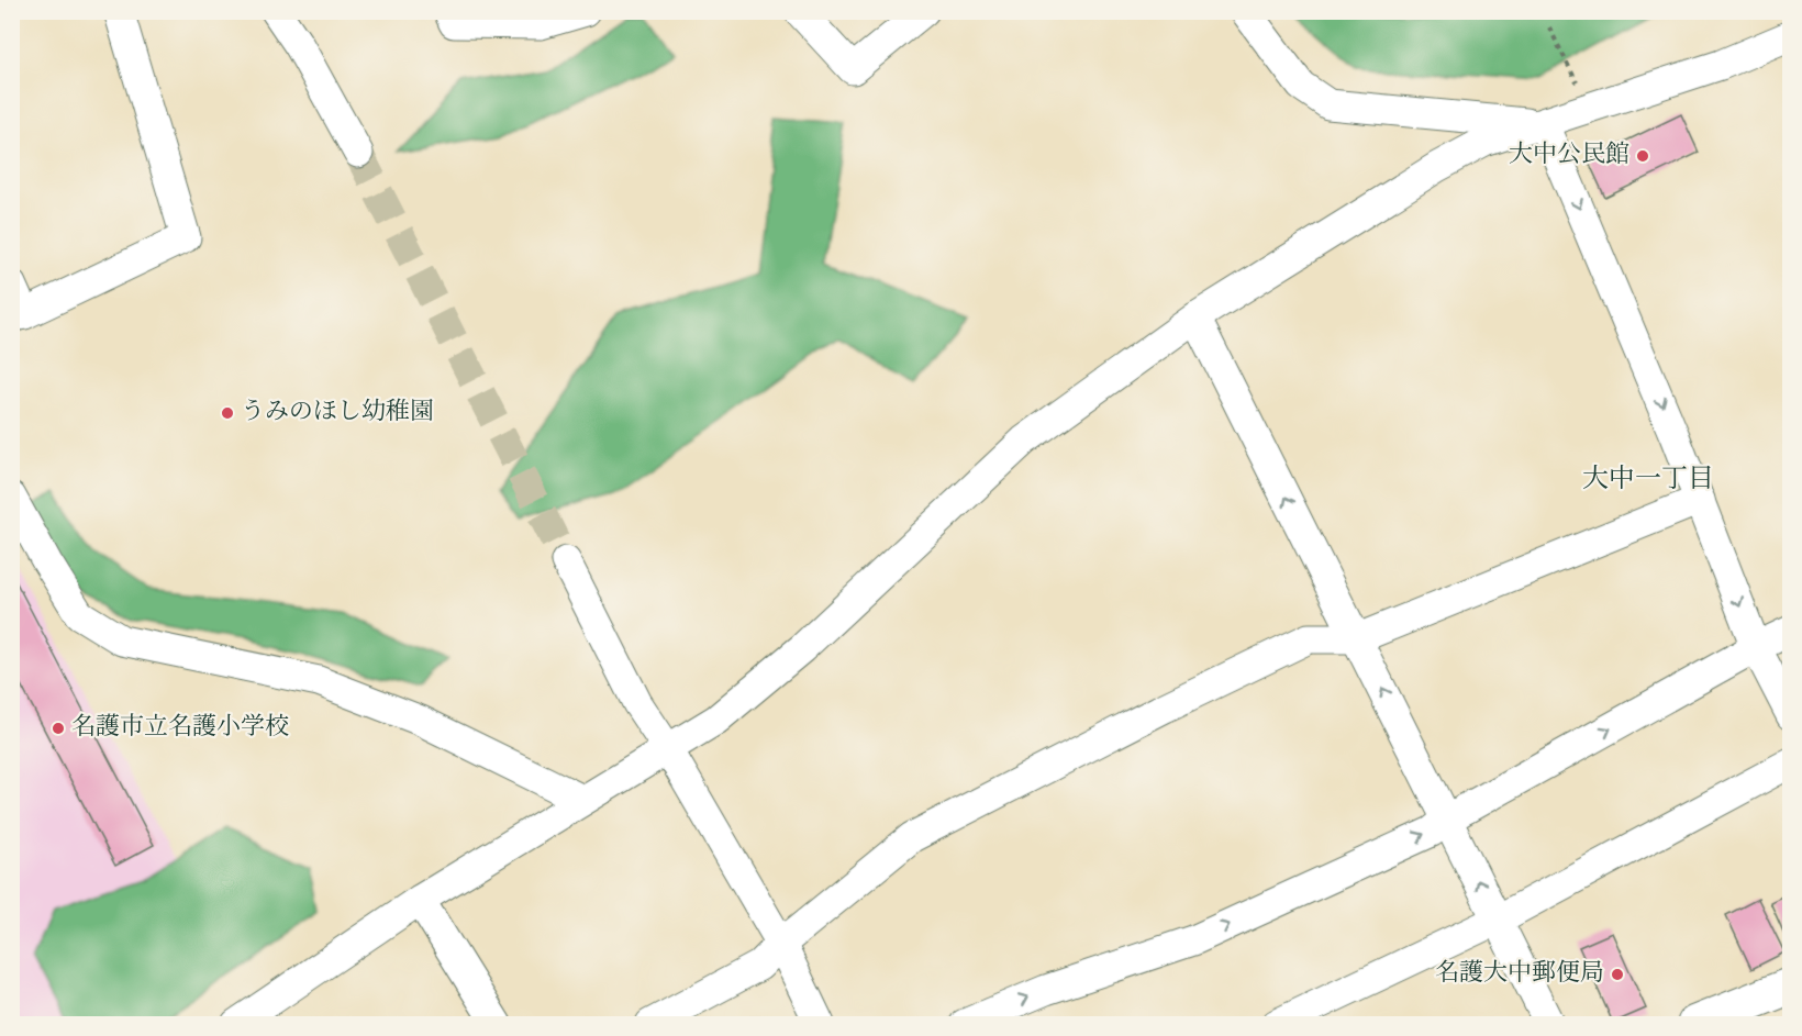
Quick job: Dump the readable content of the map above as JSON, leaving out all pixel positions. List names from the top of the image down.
{
  "districts": ["大中一丁目"],
  "places": [
    "大中公民館",
    "うみのほし幼稚園",
    "名護市立名護小学校",
    "名護大中郵便局"
  ]
}
